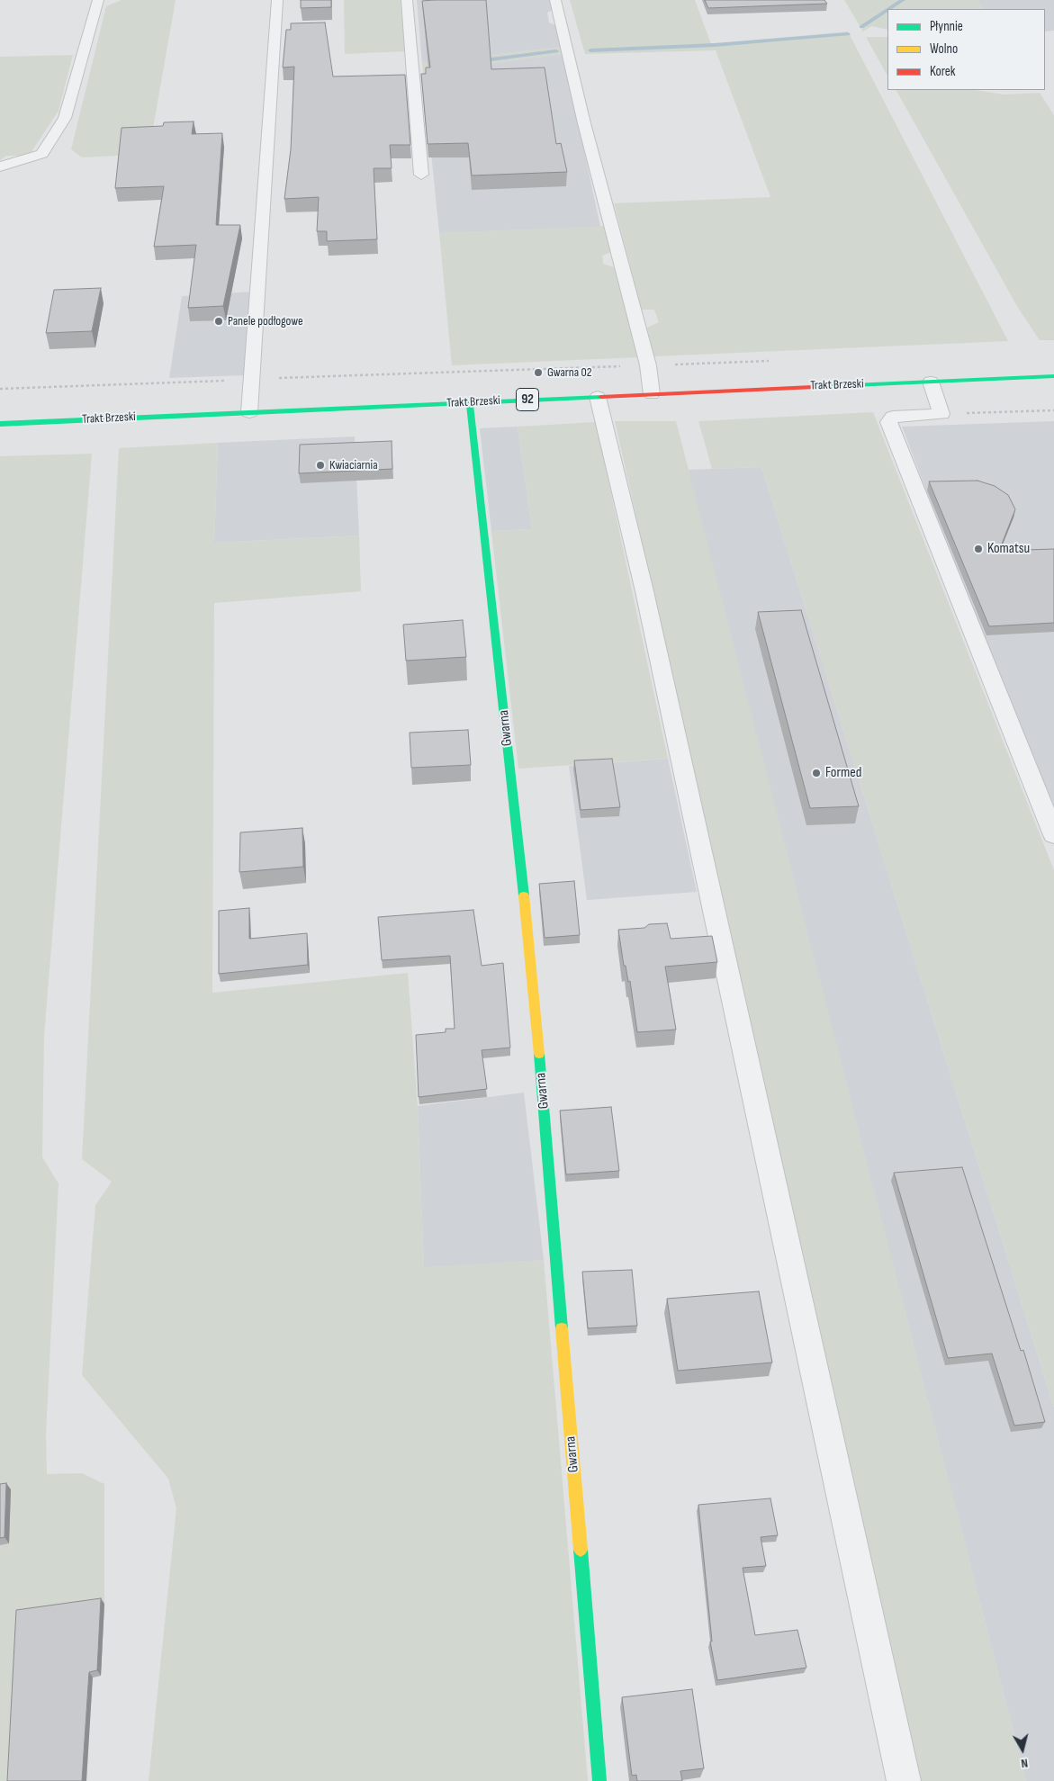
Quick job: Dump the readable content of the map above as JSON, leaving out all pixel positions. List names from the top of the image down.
{
  "streets": {
    "street": ["Trakt Brzeski", "92", "Gwarna"]
  },
  "crossings": [
    ["Trakt Brzeski", "Gwarna"]
  ],
  "places": [
    "Panele podłogowe",
    "Gwarna 02",
    "Kwiaciarnia",
    "Komatsu",
    "Formed"
  ],
  "legend": ["Płynnie", "Wolno", "Korek"],
  "north": "bottom"
}
